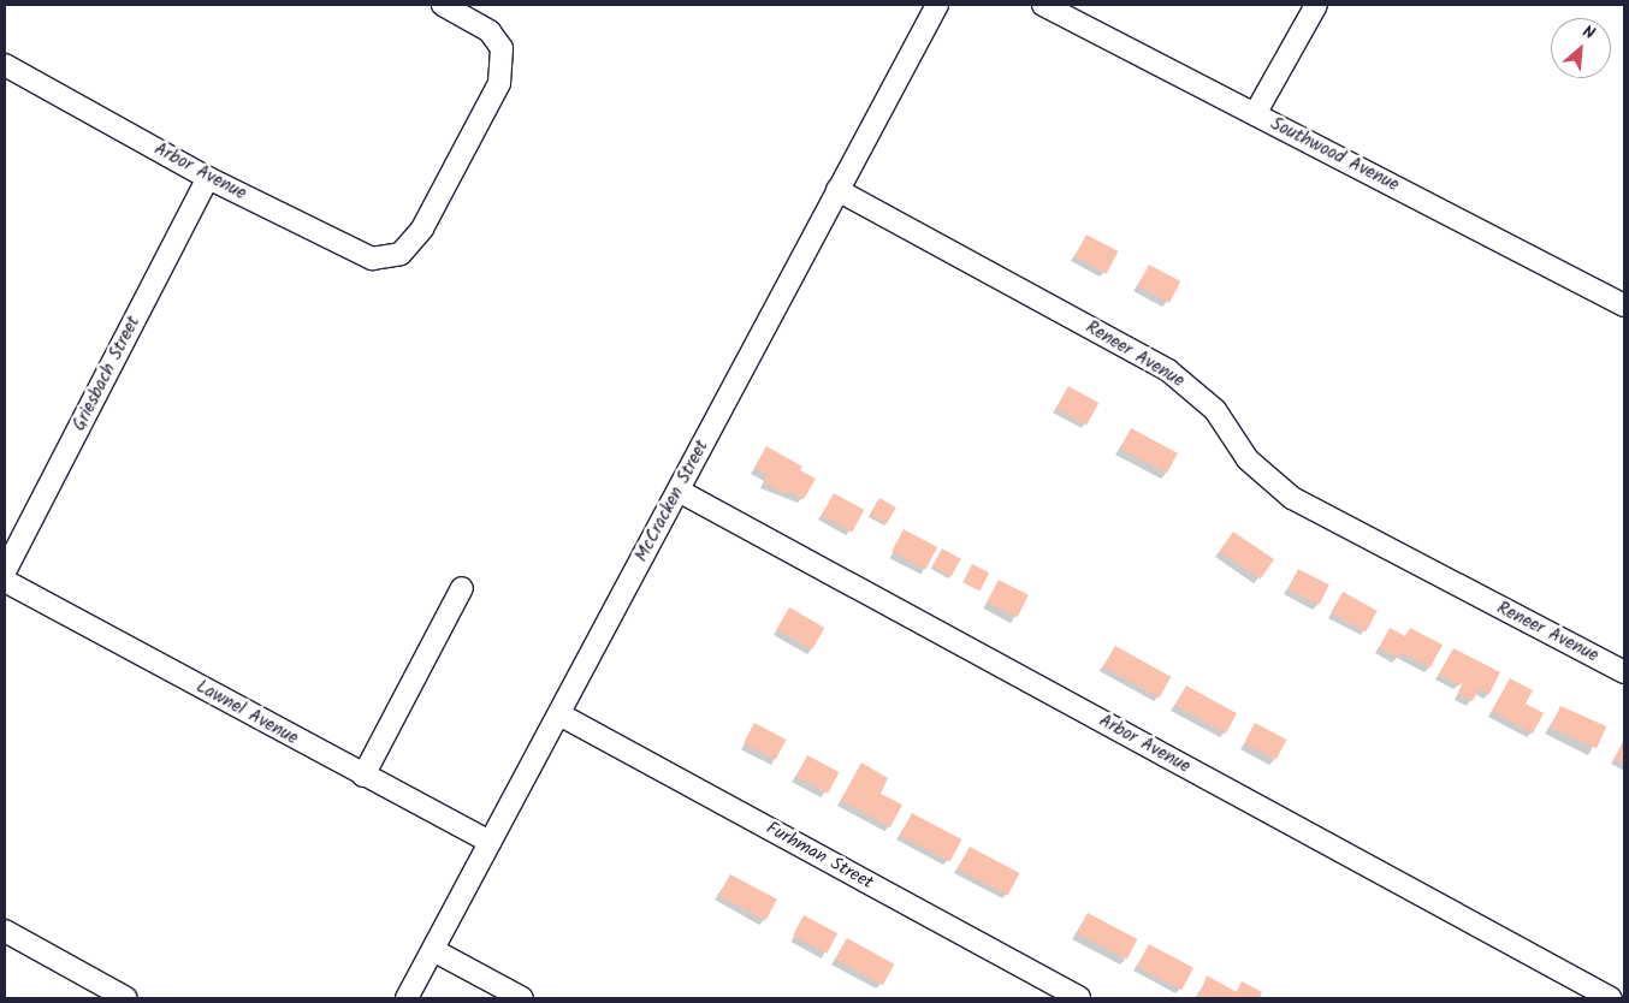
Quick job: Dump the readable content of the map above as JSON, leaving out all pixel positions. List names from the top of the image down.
{
  "streets": {
    "street": [
      "Southwood Avenue",
      "Arbor Avenue",
      "Reneer Avenue",
      "Griesbach Street",
      "McCracken Street",
      "Lawnel Avenue",
      "Furhman Street"
    ]
  },
  "crossings": [
    ["Arbor Avenue", "Griesbach Street"],
    ["Arbor Avenue", "McCracken Street"],
    ["Reneer Avenue", "McCracken Street"],
    ["McCracken Street", "Lawnel Avenue"],
    ["McCracken Street", "Furhman Street"]
  ],
  "north": "top right"
}
